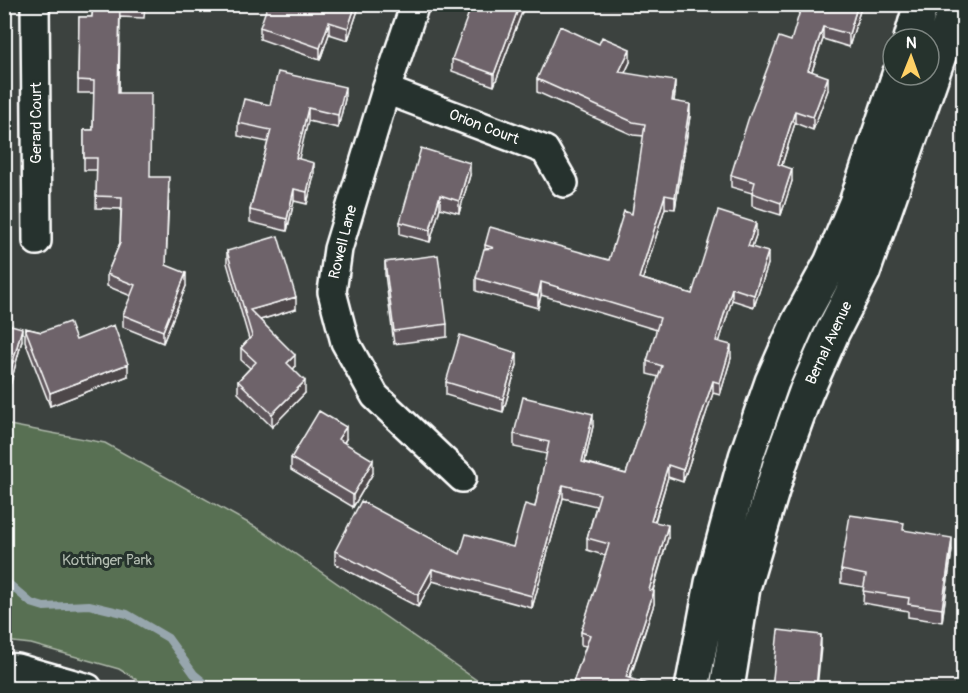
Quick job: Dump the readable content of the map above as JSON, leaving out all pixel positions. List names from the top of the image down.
{
  "streets": {
    "main road": ["Bernal Avenue"],
    "street": ["Gerard Court", "Orion Court", "Rowell Lane"]
  },
  "crossings": [
    ["Orion Court", "Rowell Lane"]
  ],
  "parks": ["Kottinger Park"],
  "north": "top"
}
